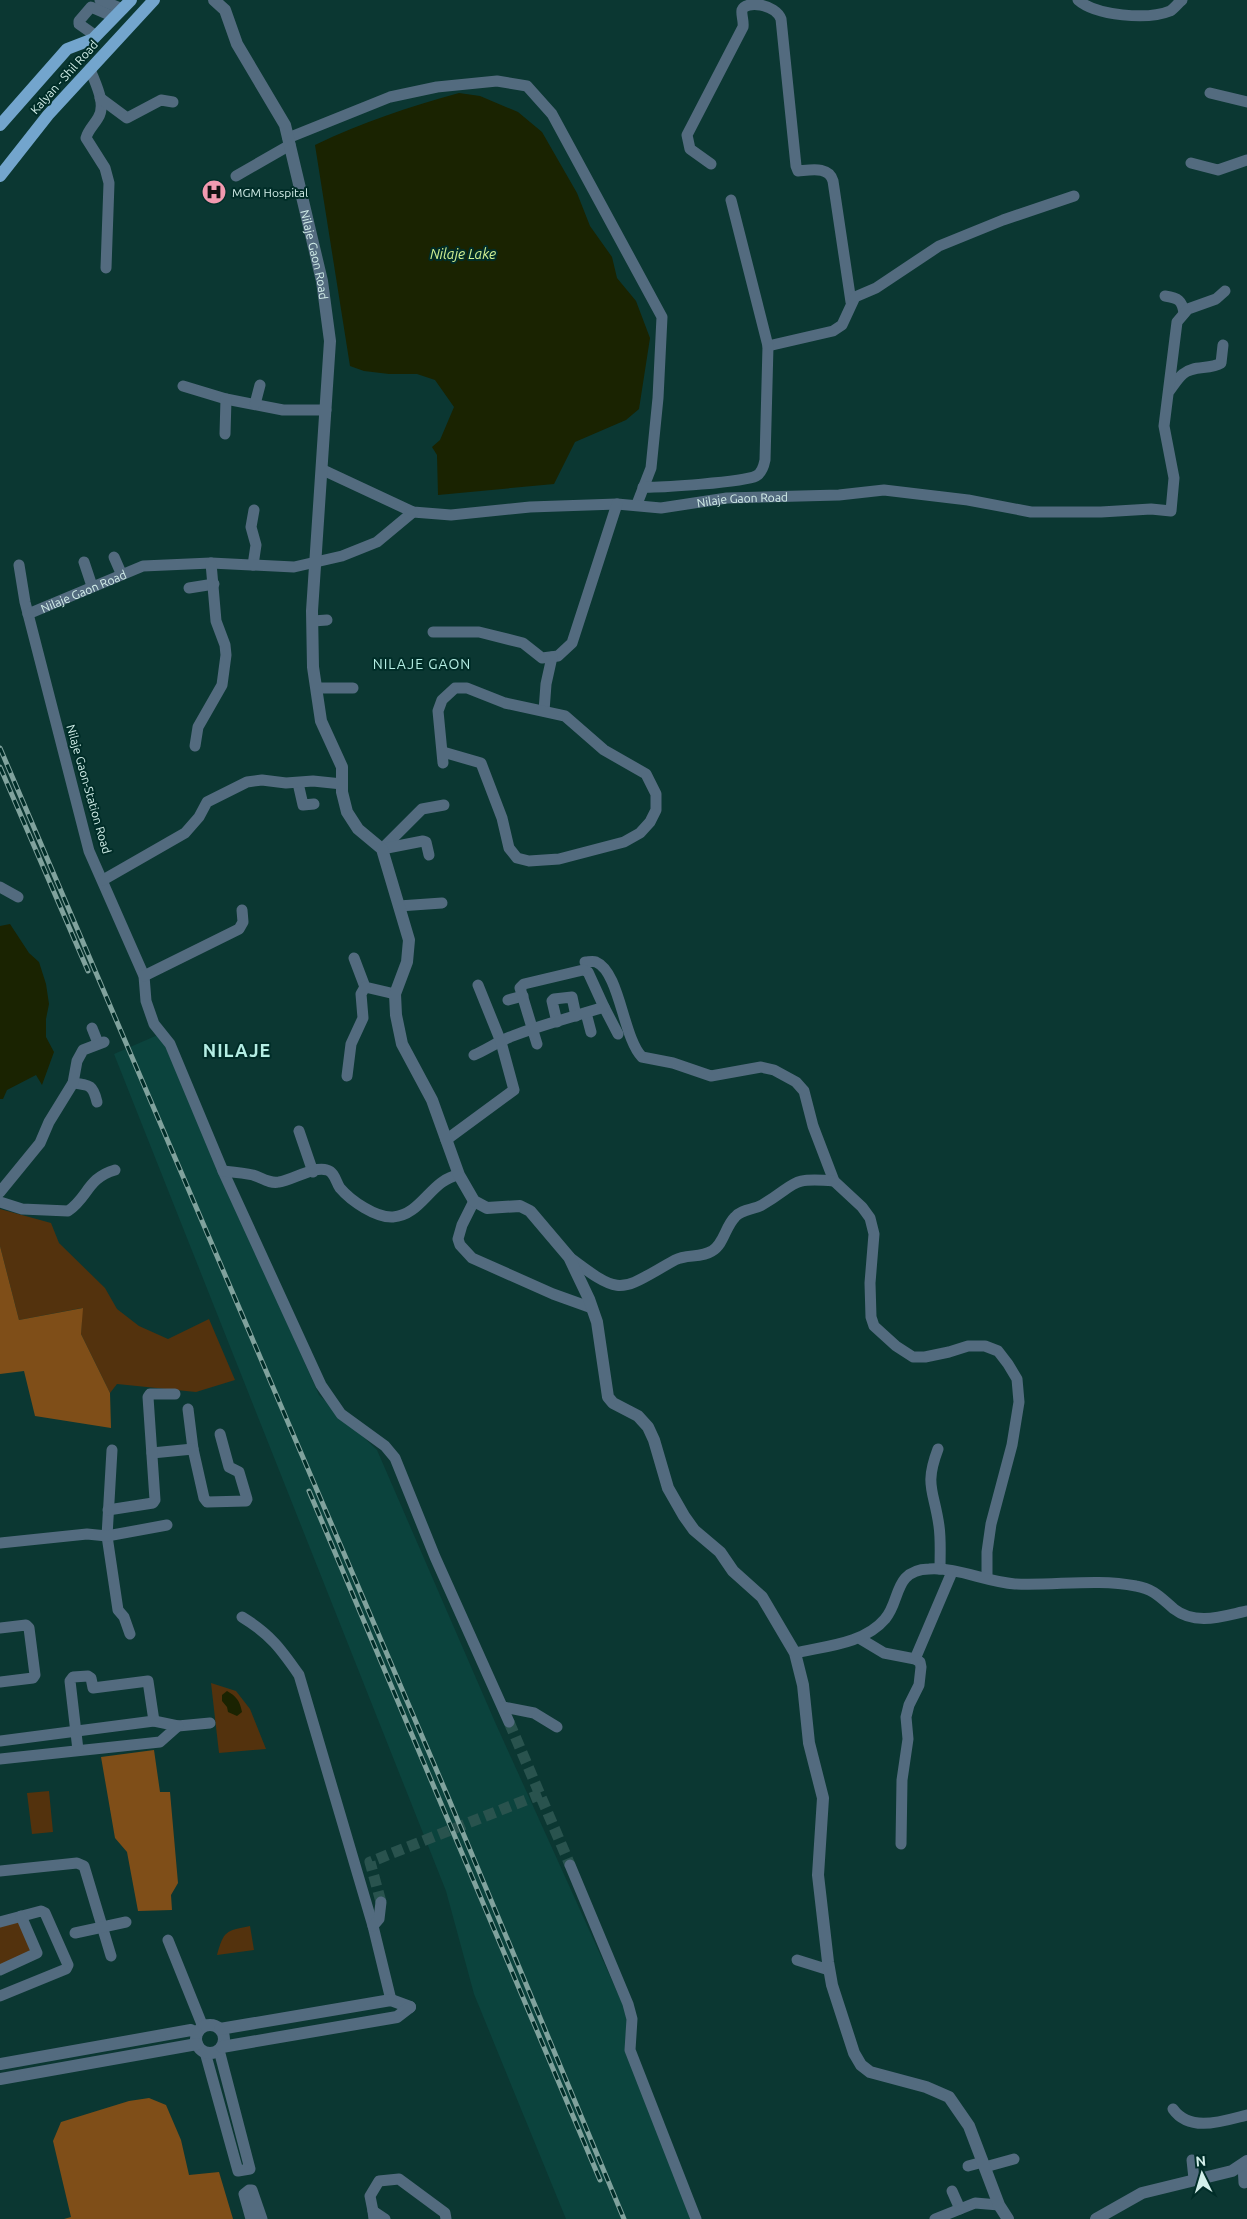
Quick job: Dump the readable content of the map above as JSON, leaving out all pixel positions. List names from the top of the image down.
{
  "streets": {
    "main road": ["Kalyan - Shil Road"],
    "street": ["Nilaje Gaon Road", "Nilaje Gaon-Station Road"]
  },
  "crossings": [
    ["Nilaje Gaon Road", "Nilaje Gaon-Station Road"]
  ],
  "districts": ["NILAJE GAON", "NILAJE"],
  "water": ["Nilaje Lake"],
  "places": {
    "hospital": ["MGM Hospital"]
  },
  "north": "top"
}
